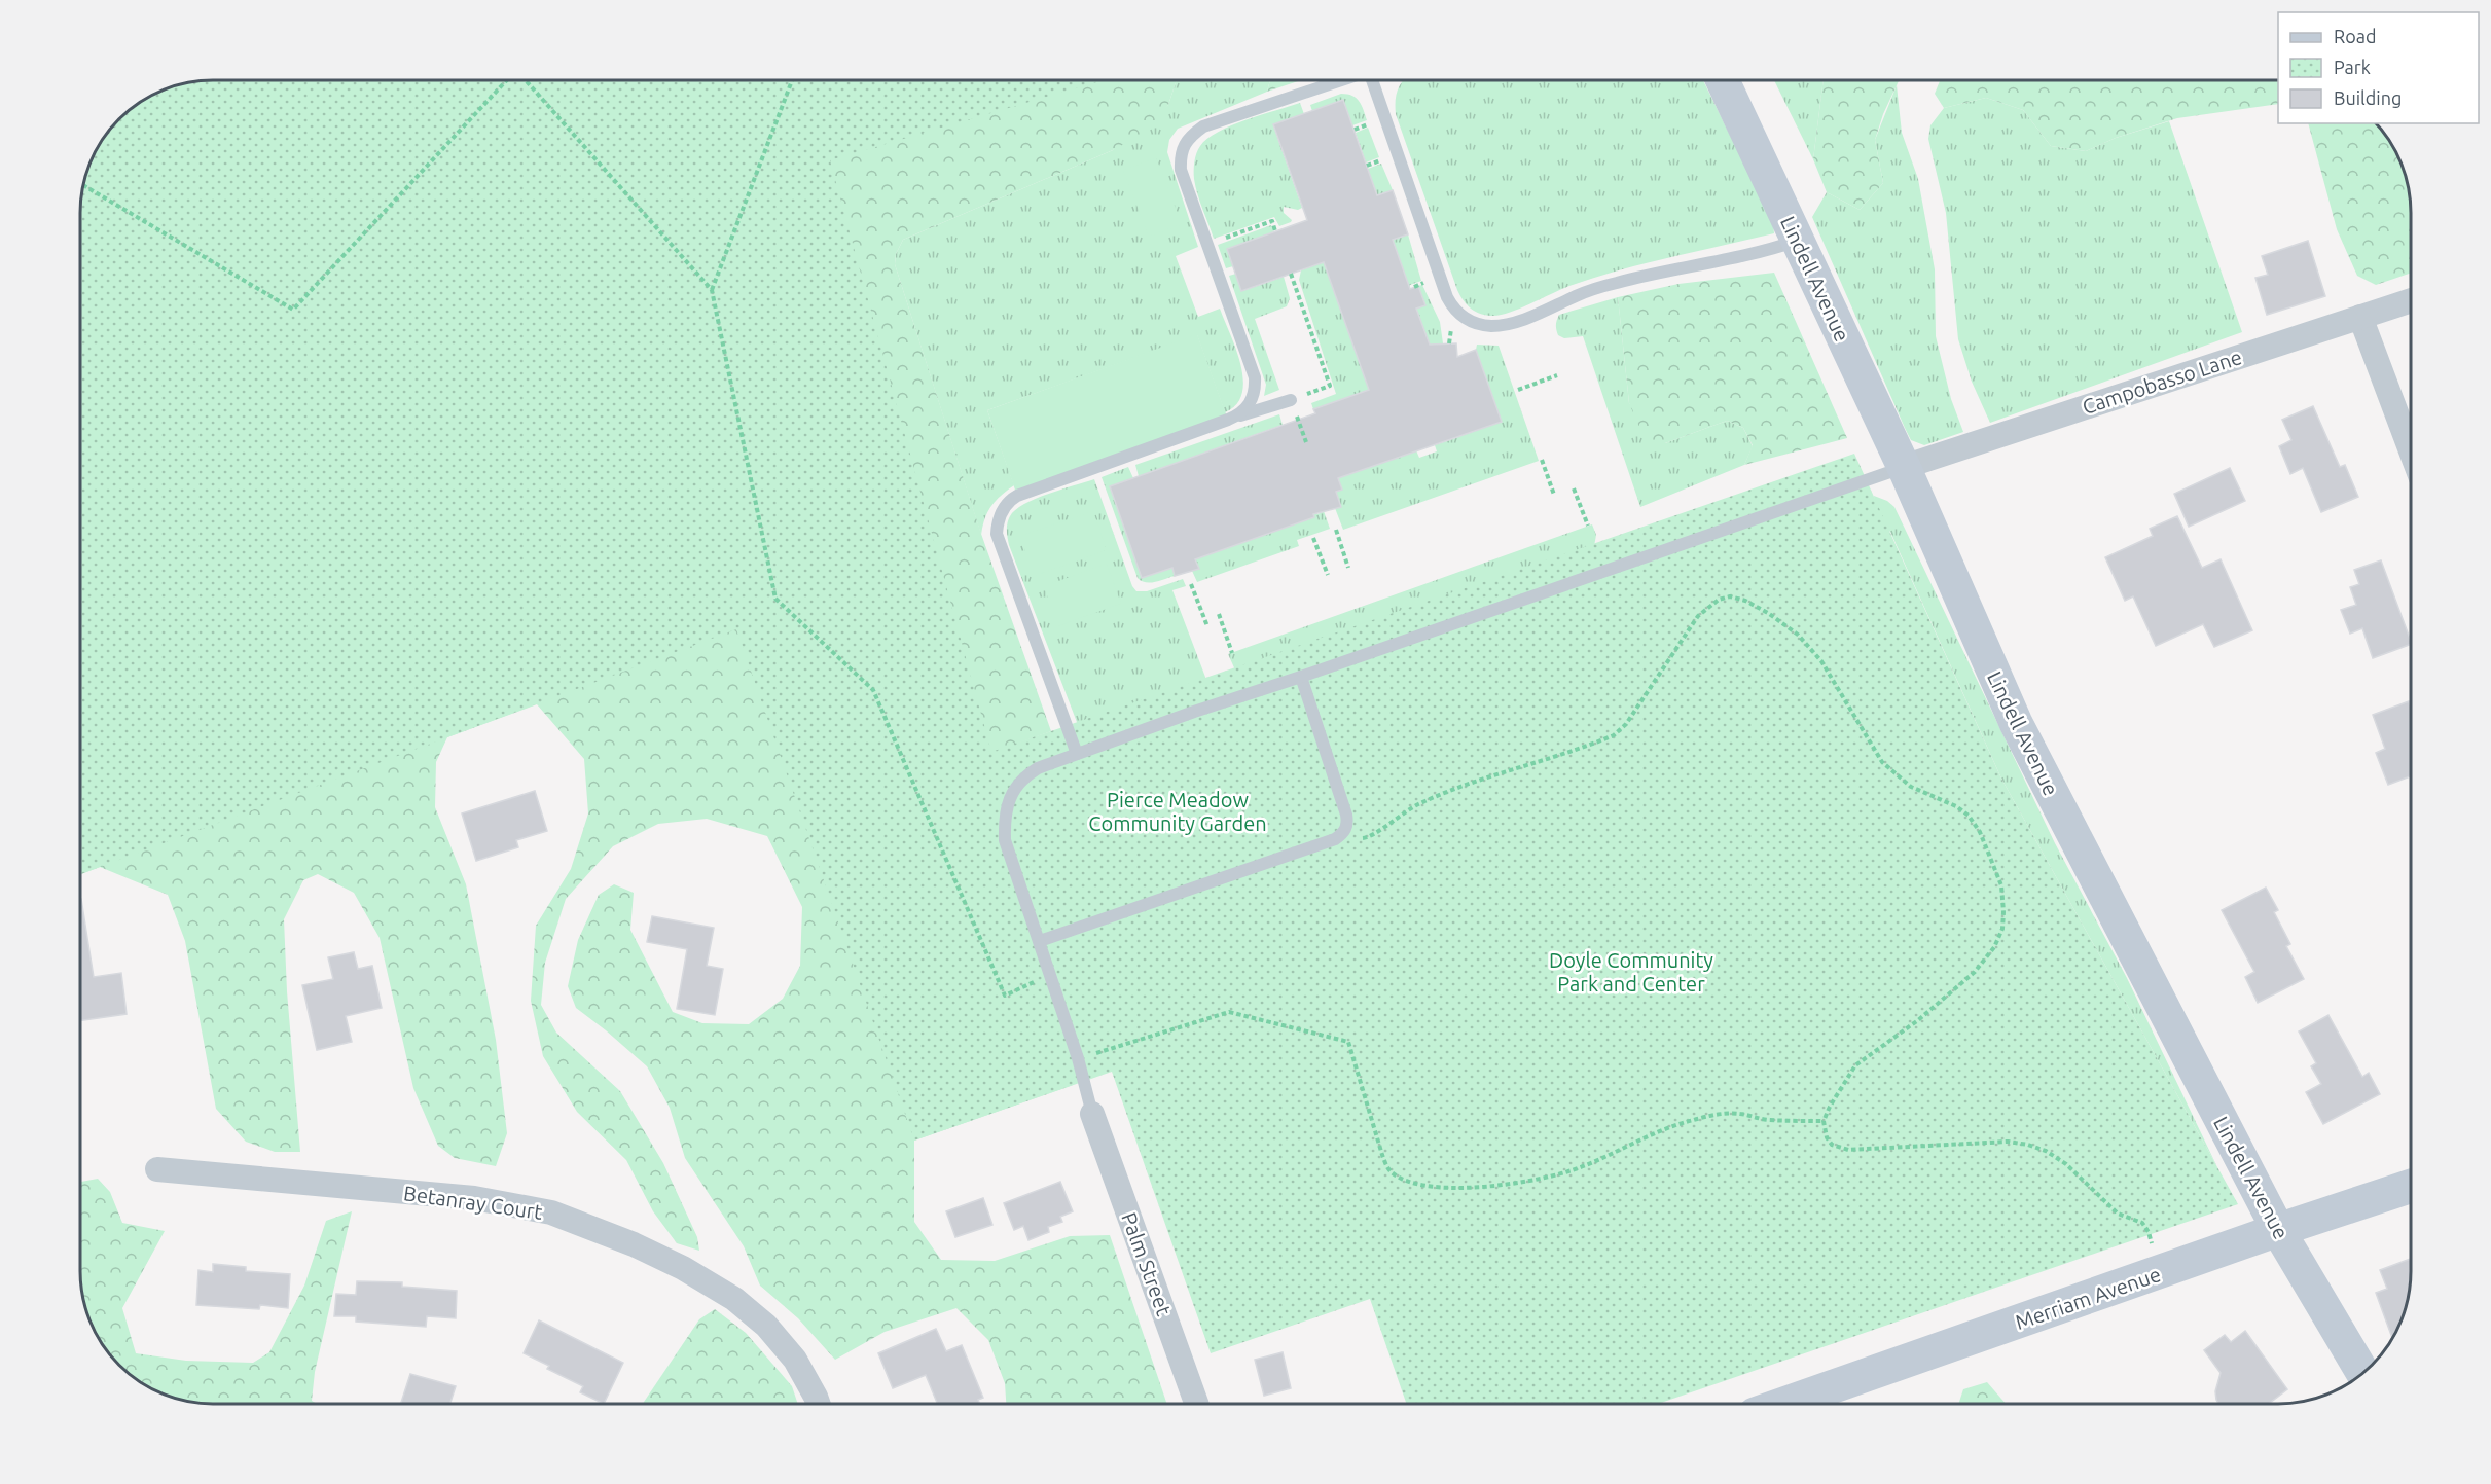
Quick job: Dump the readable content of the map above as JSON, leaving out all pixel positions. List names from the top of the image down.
{
  "streets": {
    "street": [
      "Lindell Avenue",
      "Campobasso Lane",
      "Betanray Court",
      "Palm Street",
      "Merriam Avenue"
    ]
  },
  "crossings": [
    ["Lindell Avenue", "Campobasso Lane"],
    ["Lindell Avenue", "Merriam Avenue"]
  ],
  "parks": ["Pierce Meadow Community Garden", "Doyle Community Park and Center"],
  "legend": ["Road", "Park", "Building"]
}
